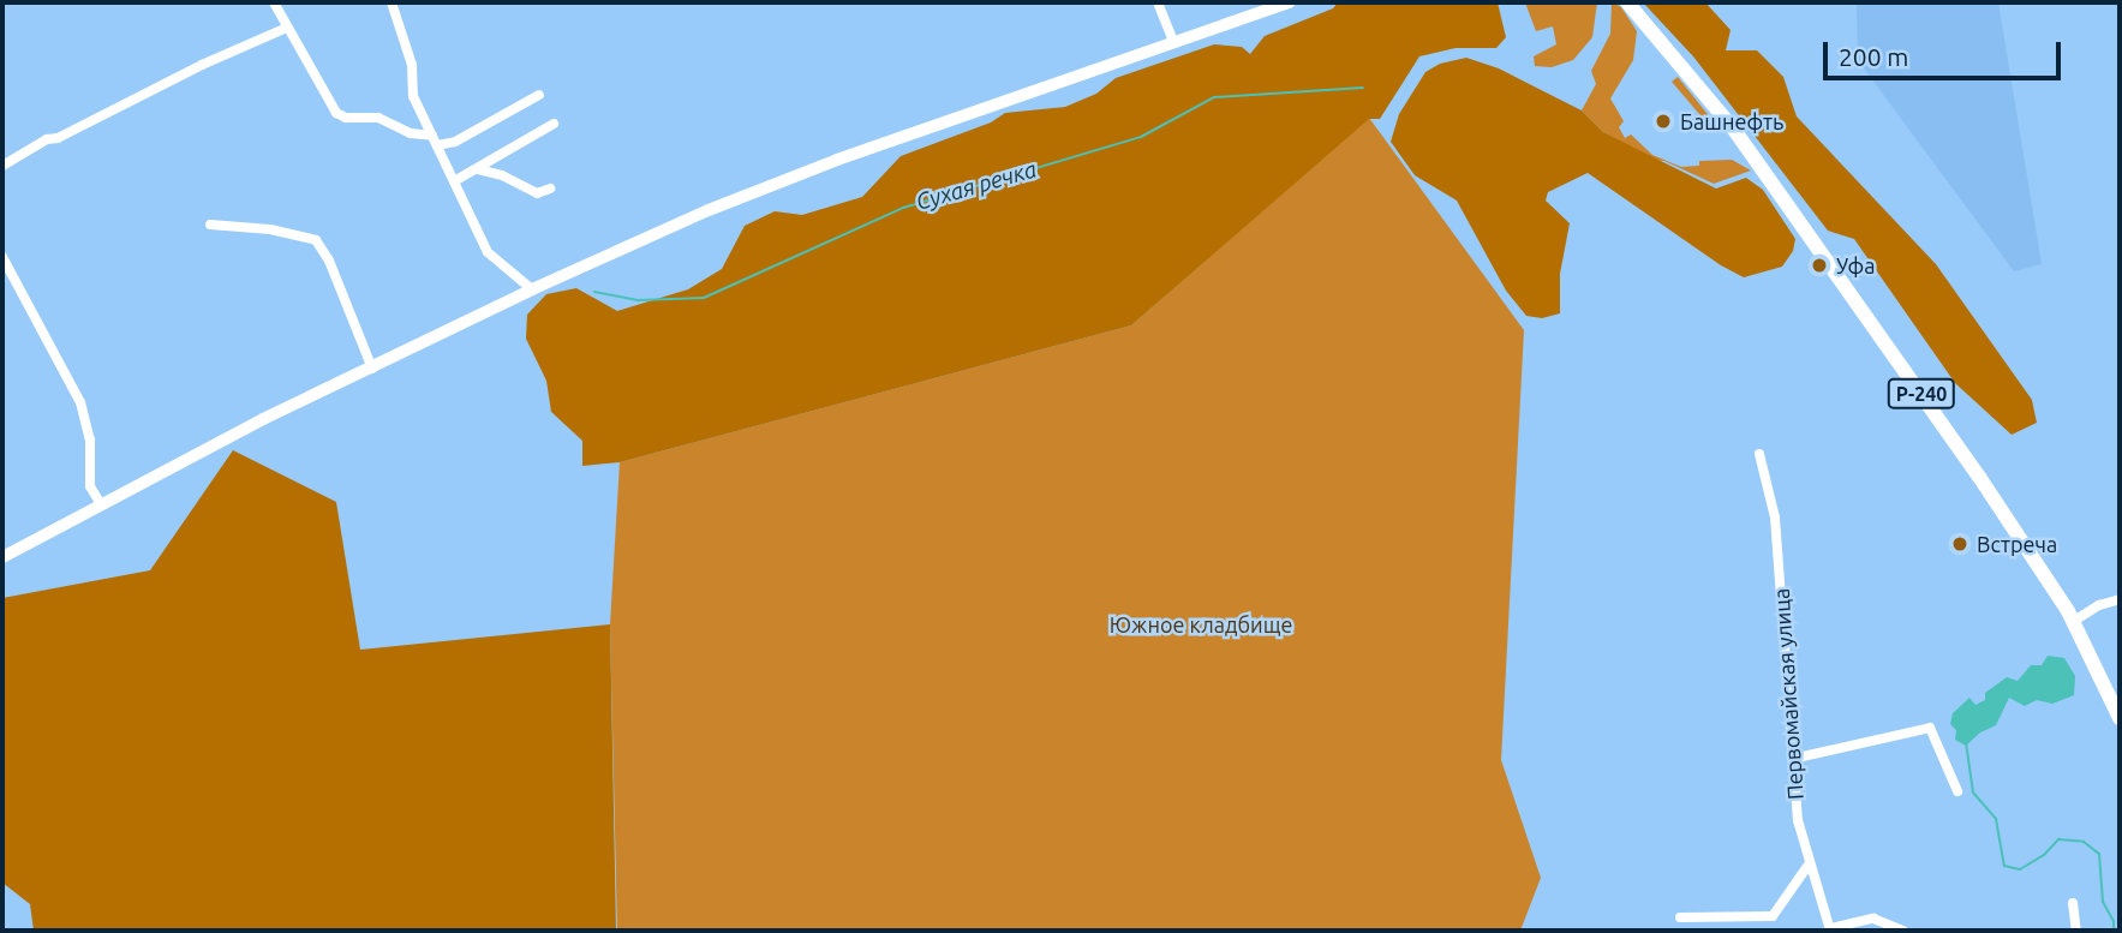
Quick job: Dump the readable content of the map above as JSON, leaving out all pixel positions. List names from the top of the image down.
{
  "streets": {
    "main road": ["Р-240"],
    "street": ["Первомайская улица"]
  },
  "water": ["Сухая речка"],
  "parks": ["Южное кладбище"],
  "places": ["Башнефть", "Уфа", "Встреча"],
  "scale_bar": "200 m"
}
